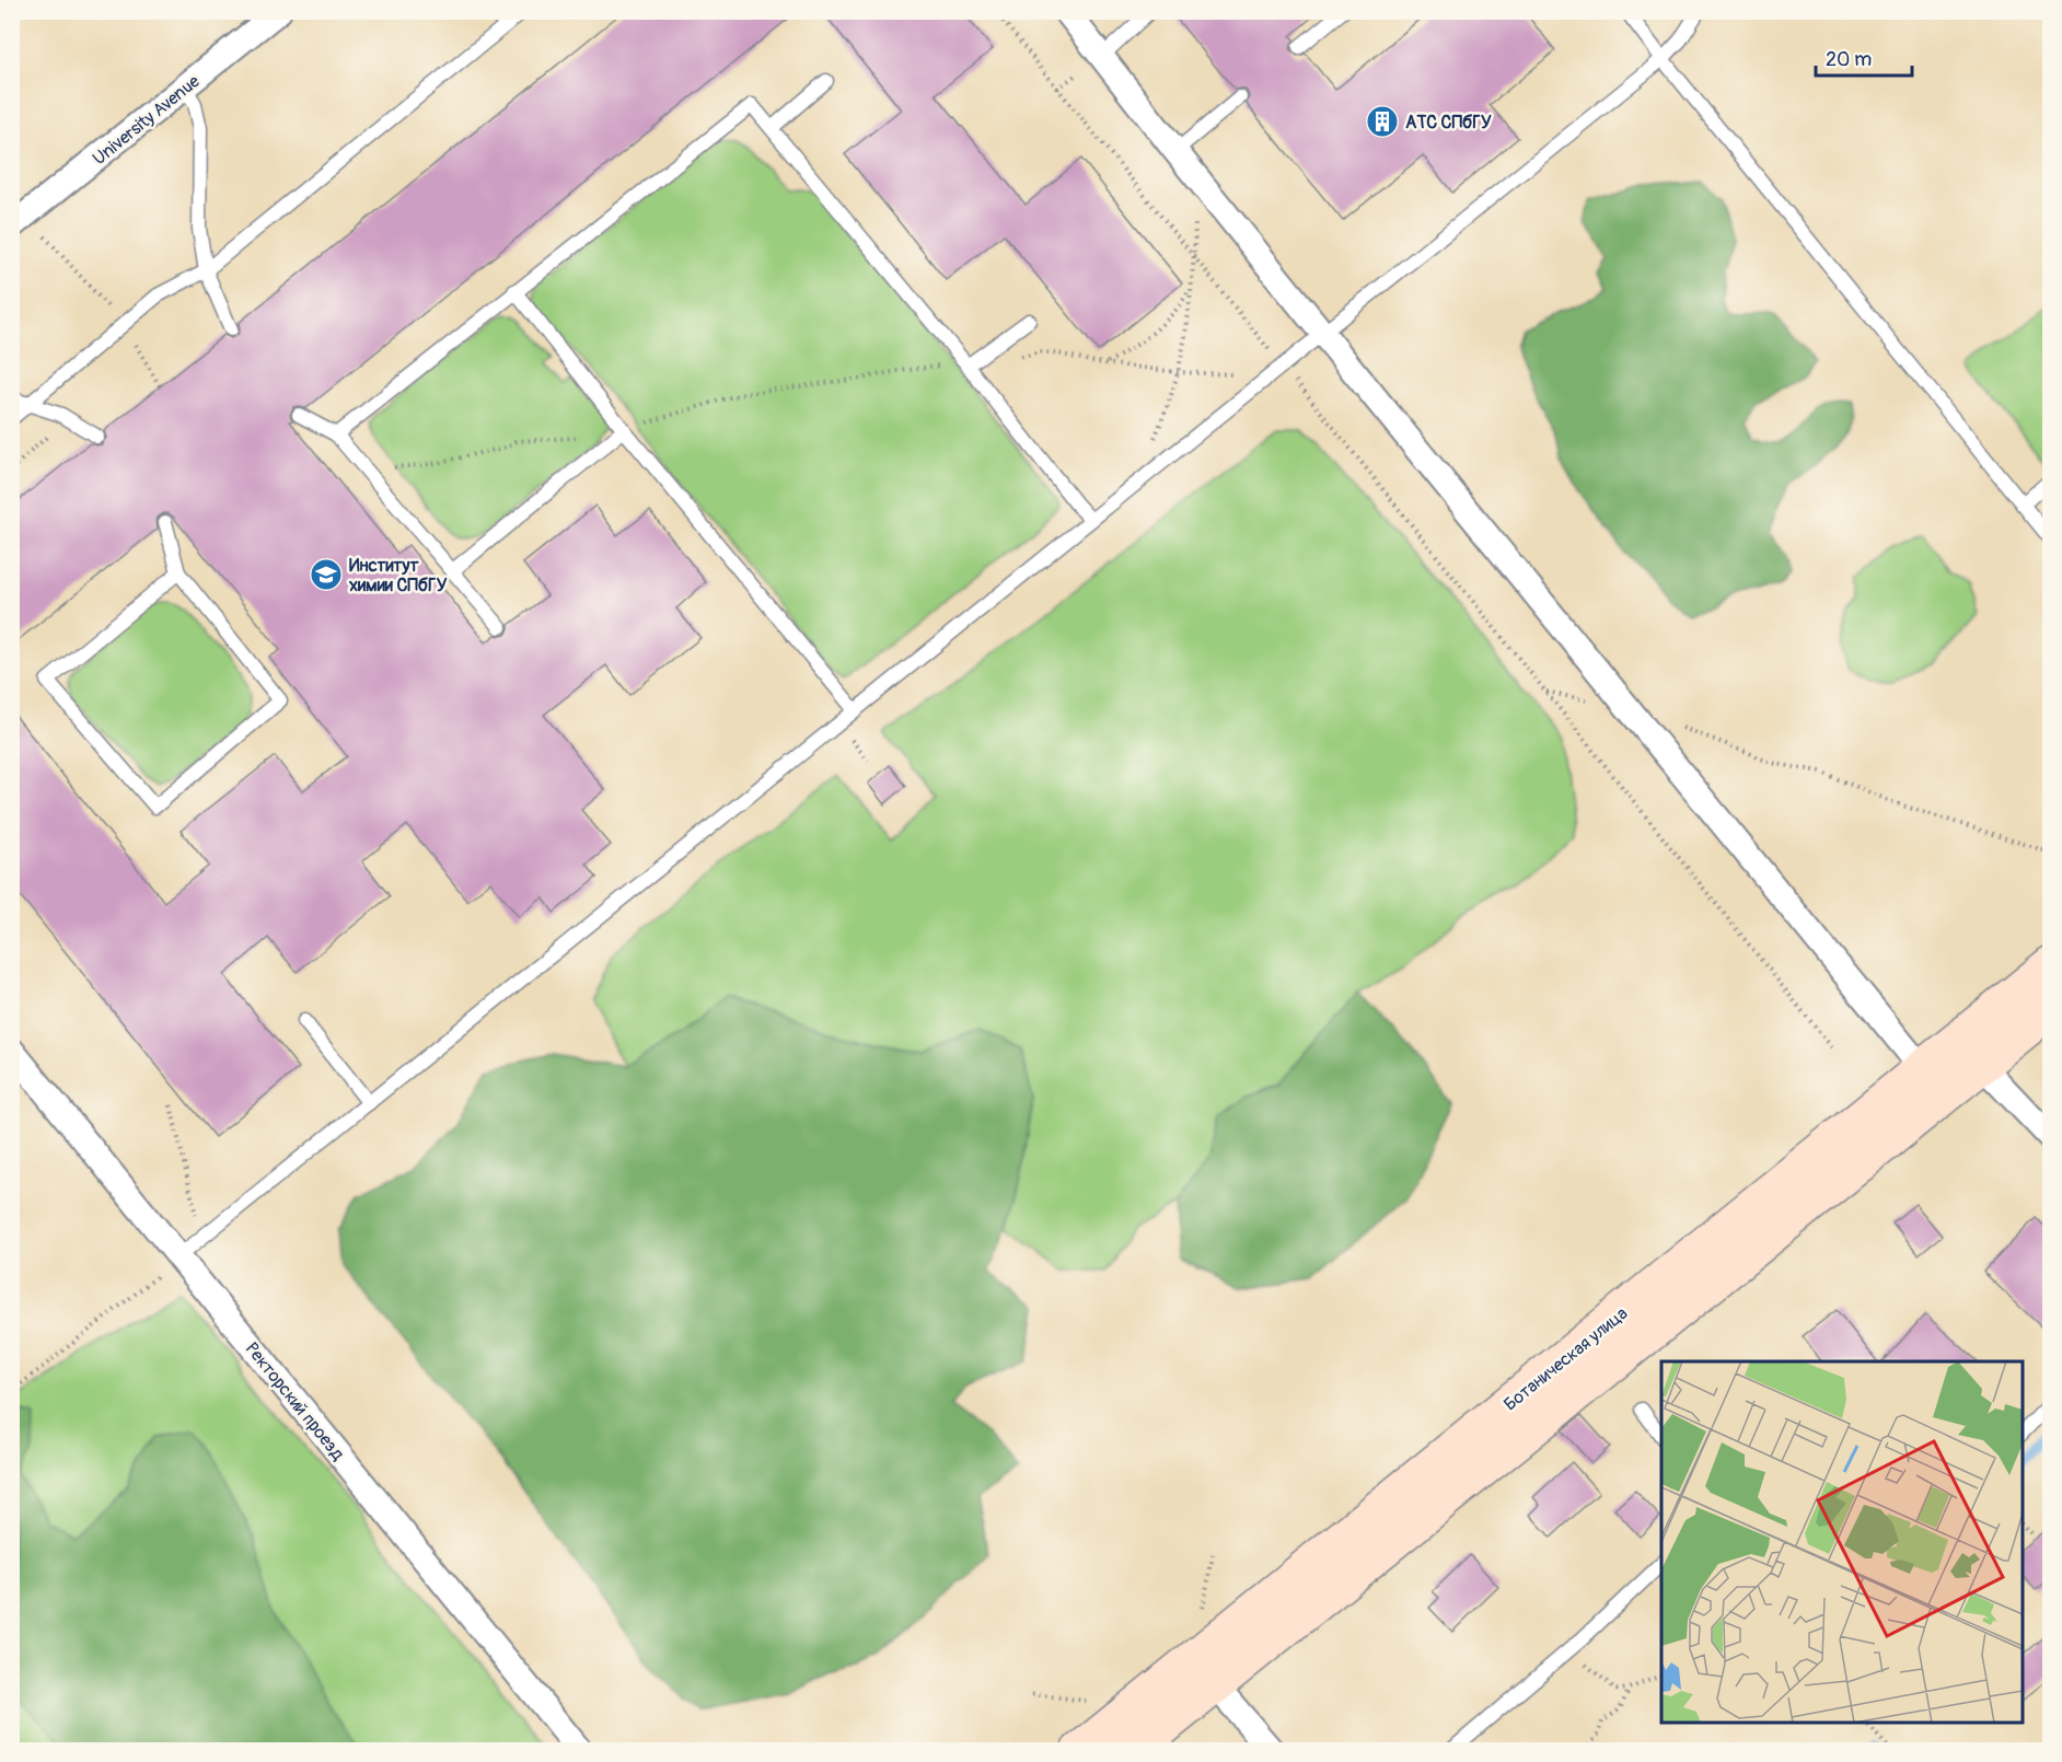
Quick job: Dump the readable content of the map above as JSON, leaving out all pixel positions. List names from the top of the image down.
{
  "streets": {
    "street": ["University Avenue", "Ботаническая улица", "Ректорский проезд"]
  },
  "places": {
    "building": ["АТС СПбГУ"],
    "school or university": ["Институт химии СПбГУ"]
  },
  "scale_bar": "20 m"
}
